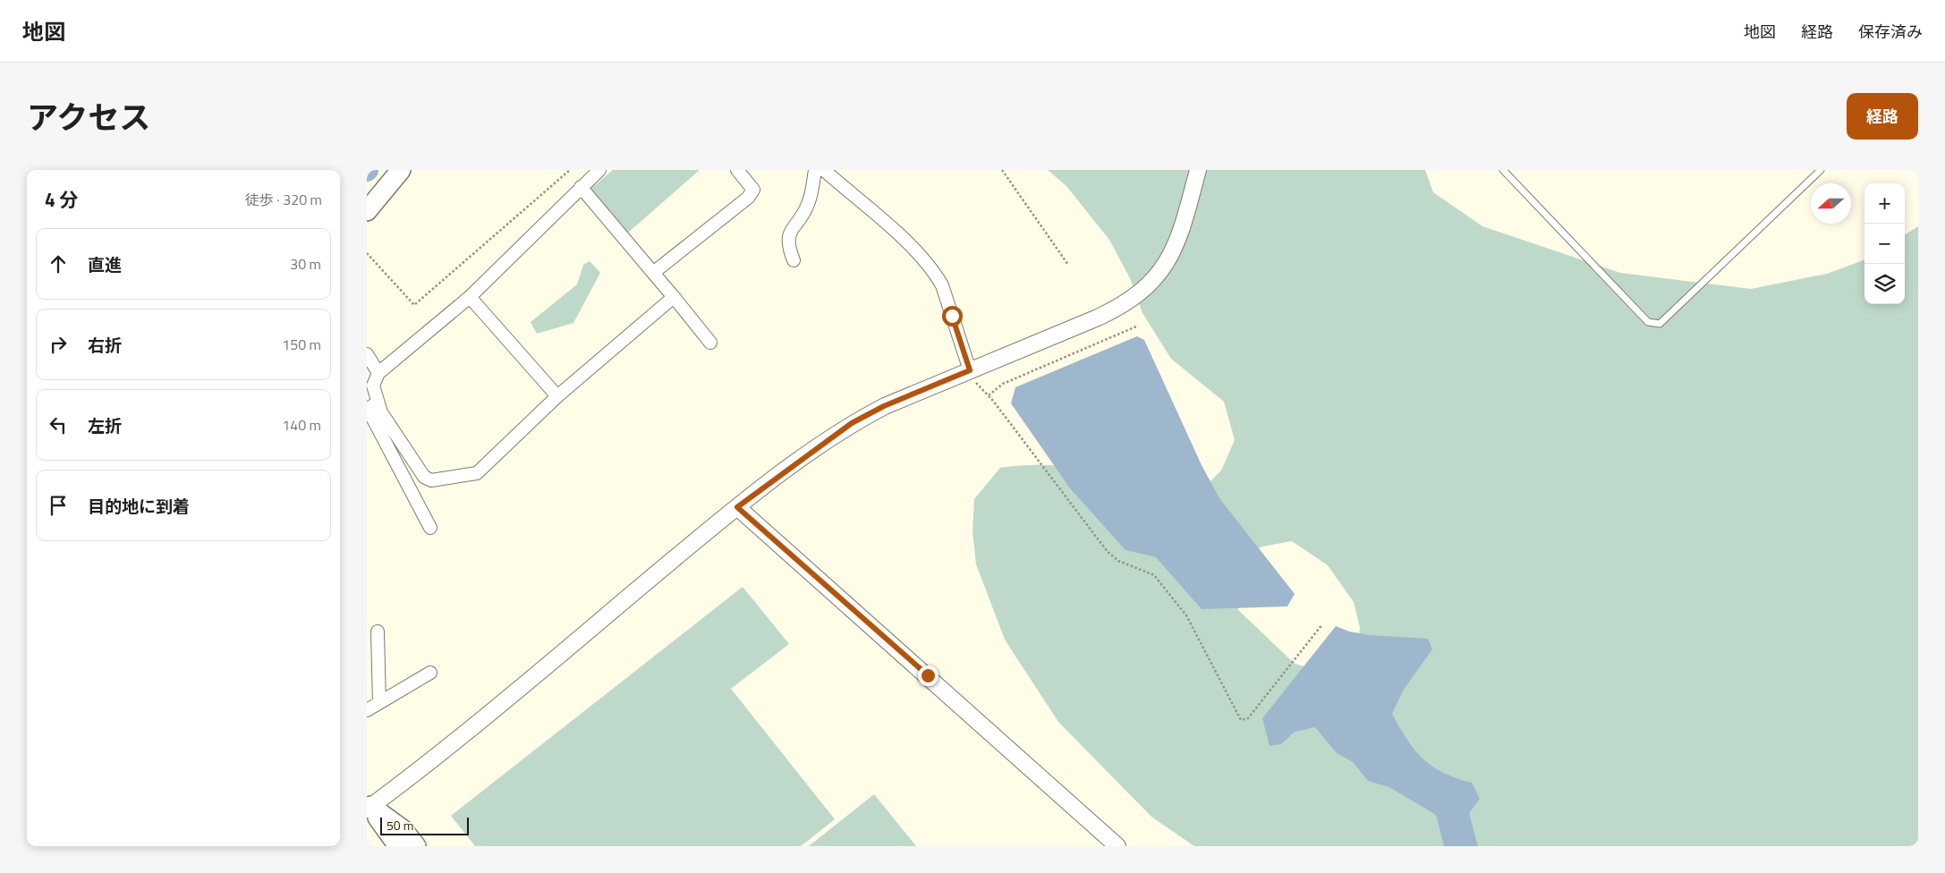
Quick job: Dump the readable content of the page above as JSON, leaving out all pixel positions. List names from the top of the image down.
{
  "scale_bar": "50 m",
  "north": "left",
  "page": {
    "header": "地図",
    "nav": ["地図", "経路", "保存済み"],
    "title": "アクセス",
    "buttons": "経路",
    "heading": ["4 分", "徒歩 · 320 m"],
    "map_buttons": ["+", "−"],
    "list": [
      ["直進", "30 m"],
      ["右折", "150 m"],
      ["左折", "140 m"],
      "目的地に到着"
    ],
    "scale": "50 m"
  }
}
